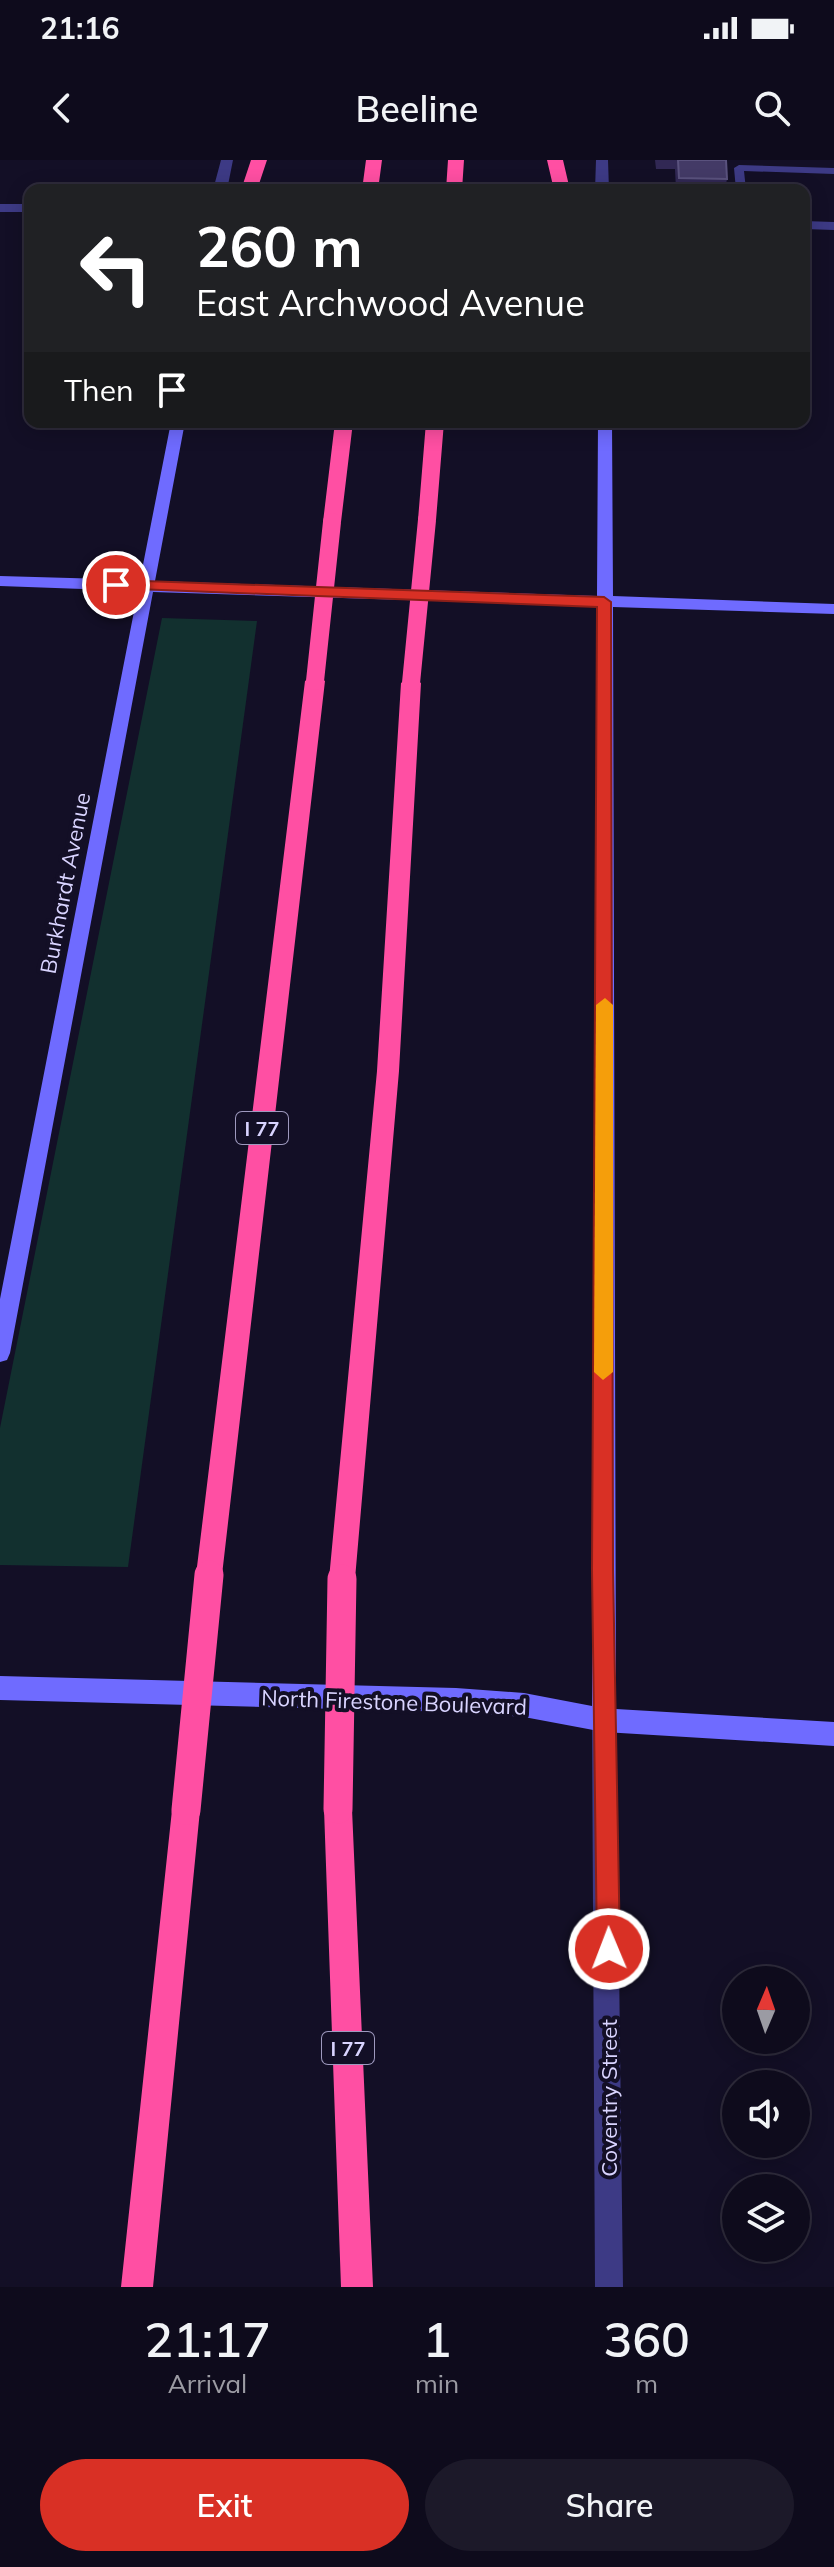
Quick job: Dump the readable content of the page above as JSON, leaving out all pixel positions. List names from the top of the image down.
{
  "streets": {
    "highway": ["I 77"],
    "street": ["Burkhardt Avenue", "North Firestone Boulevard", "Coventry Street"]
  },
  "crossings": [
    ["North Firestone Boulevard", "Coventry Street"]
  ],
  "north": "top",
  "page": {
    "status": "21:16",
    "header": "Beeline",
    "turn": ["260 m", "East Archwood Avenue"],
    "then": "Then",
    "eta": [
      "21:17",
      "Arrival",
      "1",
      "min",
      "360",
      "m"
    ],
    "buttons": ["Exit", "Share"]
  }
}
